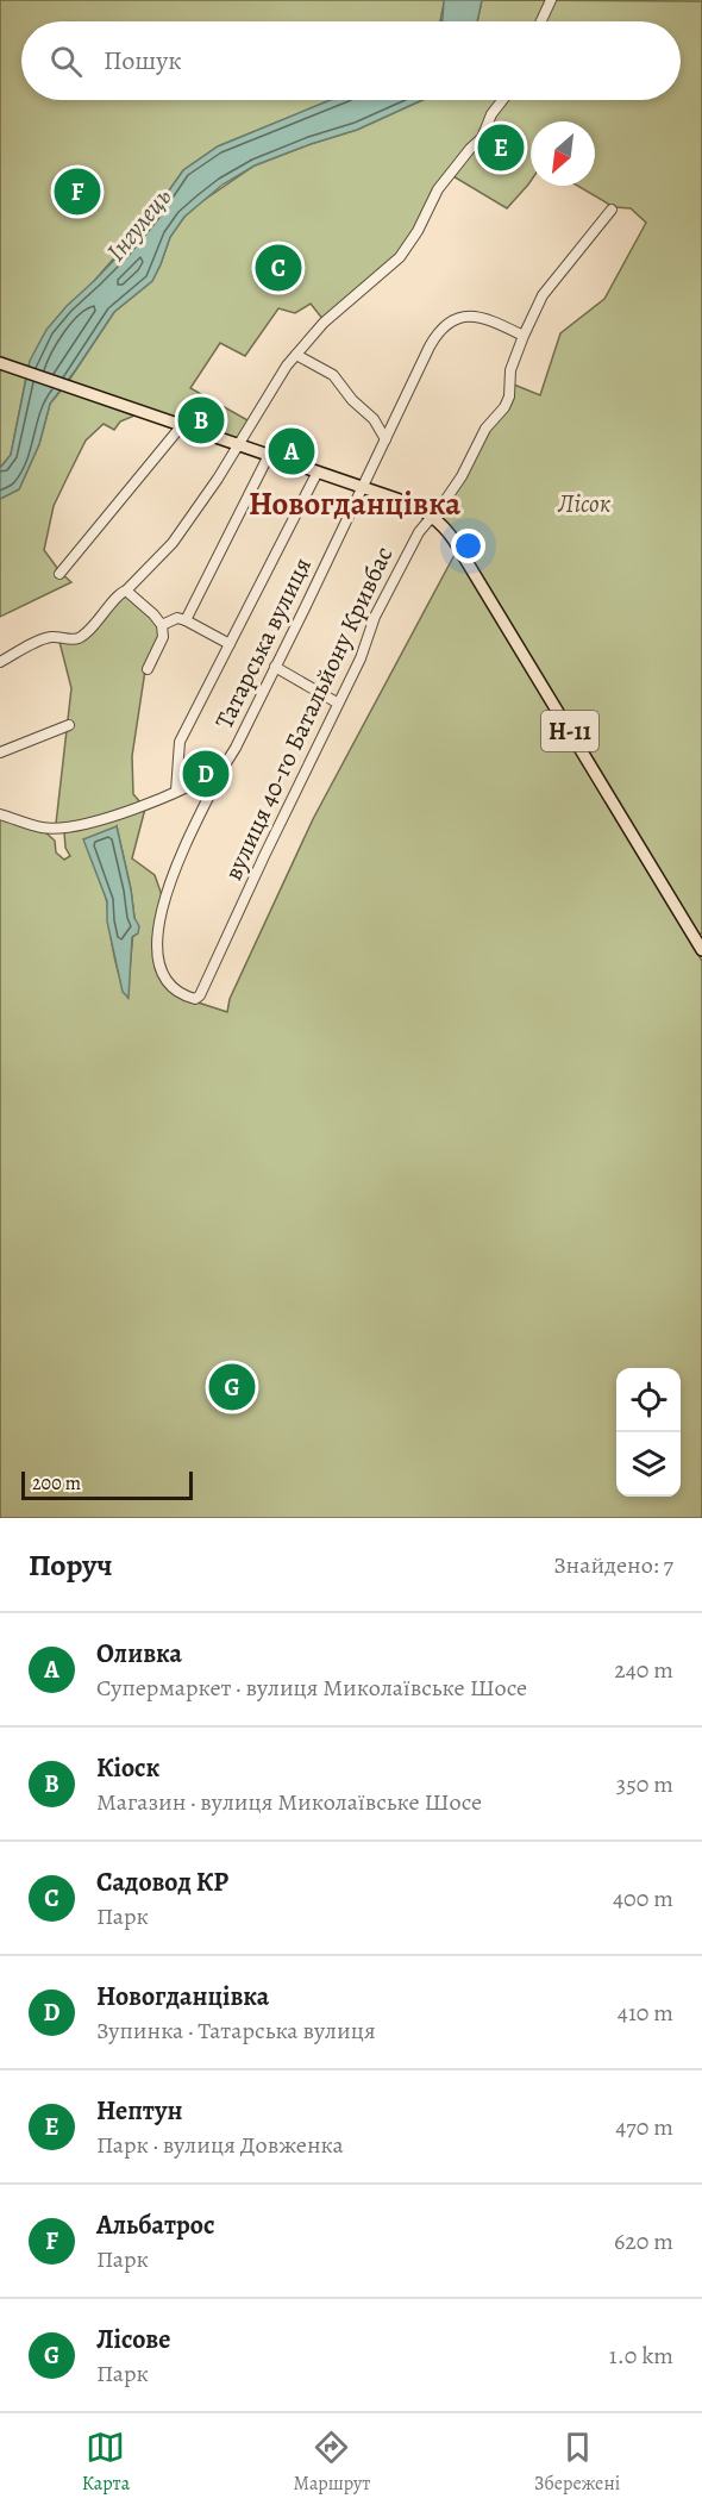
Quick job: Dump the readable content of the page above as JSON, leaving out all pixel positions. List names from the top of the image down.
{
  "streets": {
    "main road": ["Н-11"],
    "street": ["Татарська вулиця", "вулиця 40-го Батальйону Кривбас"]
  },
  "crossings": [
    ["Татарська вулиця", "вулиця 40-го Батальйону Кривбас"],
    ["Татарська вулиця", "Н-11"],
    ["вулиця 40-го Батальйону Кривбас", "Н-11"]
  ],
  "districts": ["Новогданцівка"],
  "water": ["Інгулець"],
  "parks": ["Лісок"],
  "scale_bar": "200 m",
  "north": "bottom left",
  "page": {
    "search": "Пошук",
    "pins": [
      "E",
      "F",
      "C",
      "B",
      "A",
      "D",
      "G"
    ],
    "scale": "200 m",
    "heading": ["Поруч", "Знайдено: 7"],
    "list": [
      {
        "mark": "A",
        "name": "Оливка",
        "note": "Супермаркет · вулиця Миколаївське Шосе",
        "value": "240 m"
      },
      {
        "mark": "B",
        "name": "Кіоск",
        "note": "Магазин · вулиця Миколаївське Шосе",
        "value": "350 m"
      },
      {
        "mark": "C",
        "name": "Садовод КР",
        "note": "Парк",
        "value": "400 m"
      },
      {
        "mark": "D",
        "name": "Новогданцівка",
        "note": "Зупинка · Татарська вулиця",
        "value": "410 m"
      },
      {
        "mark": "E",
        "name": "Нептун",
        "note": "Парк · вулиця Довженка",
        "value": "470 m"
      },
      {
        "mark": "F",
        "name": "Альбатрос",
        "note": "Парк",
        "value": "620 m"
      },
      {
        "mark": "G",
        "name": "Лісове",
        "note": "Парк",
        "value": "1.0 km"
      }
    ],
    "nav": ["Карта", "Маршрут", "Збережені"]
  }
}
